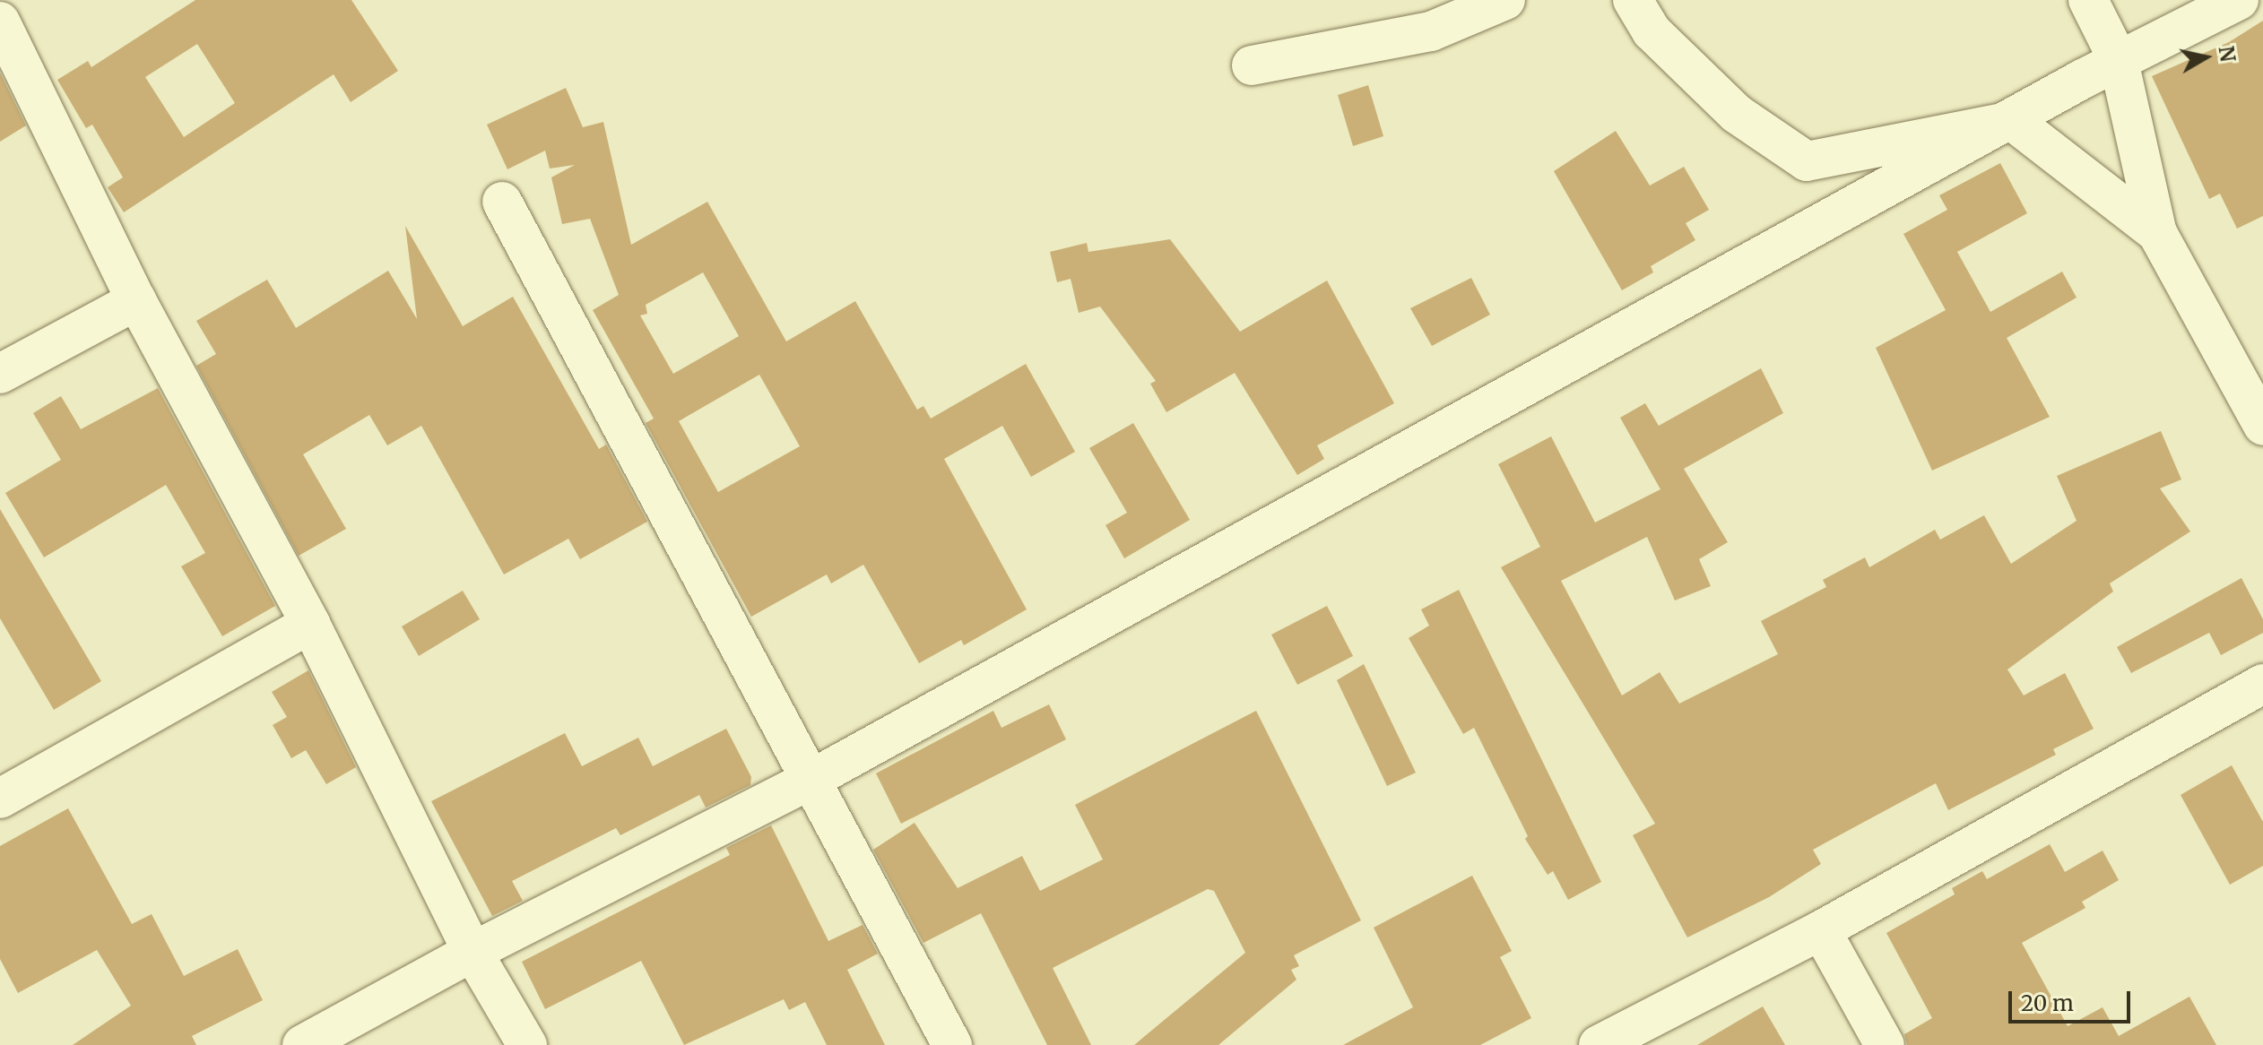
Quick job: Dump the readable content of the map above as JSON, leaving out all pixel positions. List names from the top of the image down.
{
  "scale_bar": "20 m",
  "north": "right"
}
